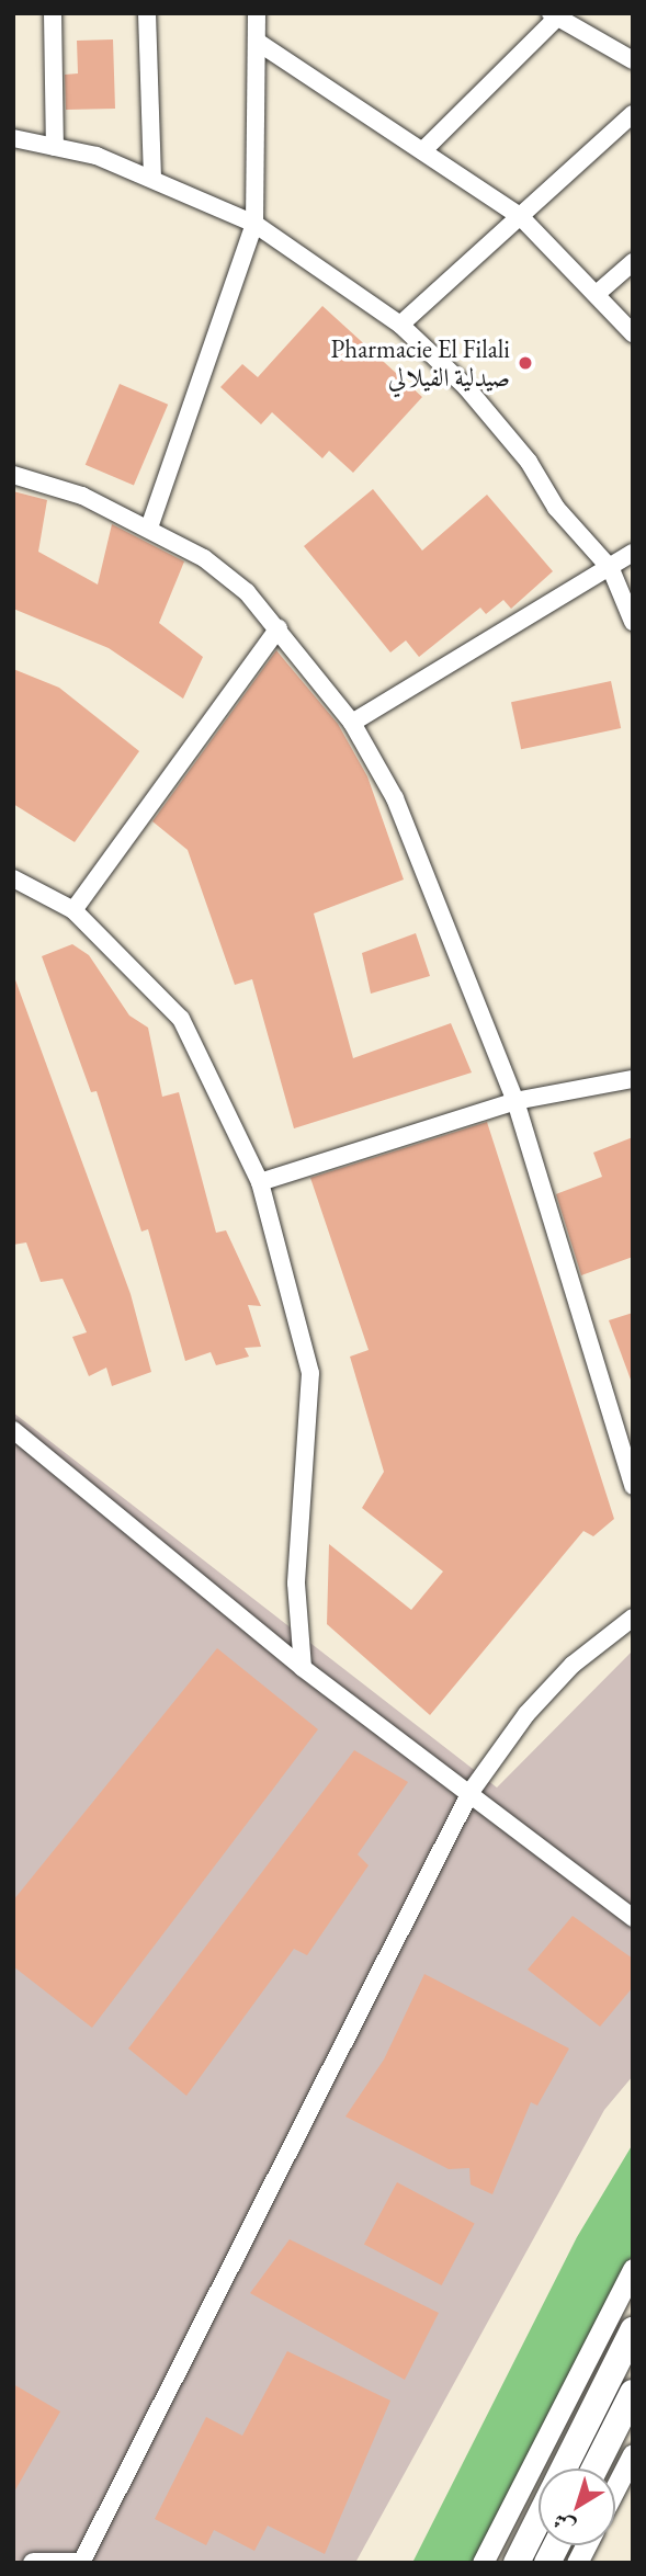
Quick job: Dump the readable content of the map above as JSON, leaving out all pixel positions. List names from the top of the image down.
{
  "places": ["Pharmacie El Filali صيدلية الفيلالي"],
  "north": "bottom left"
}
